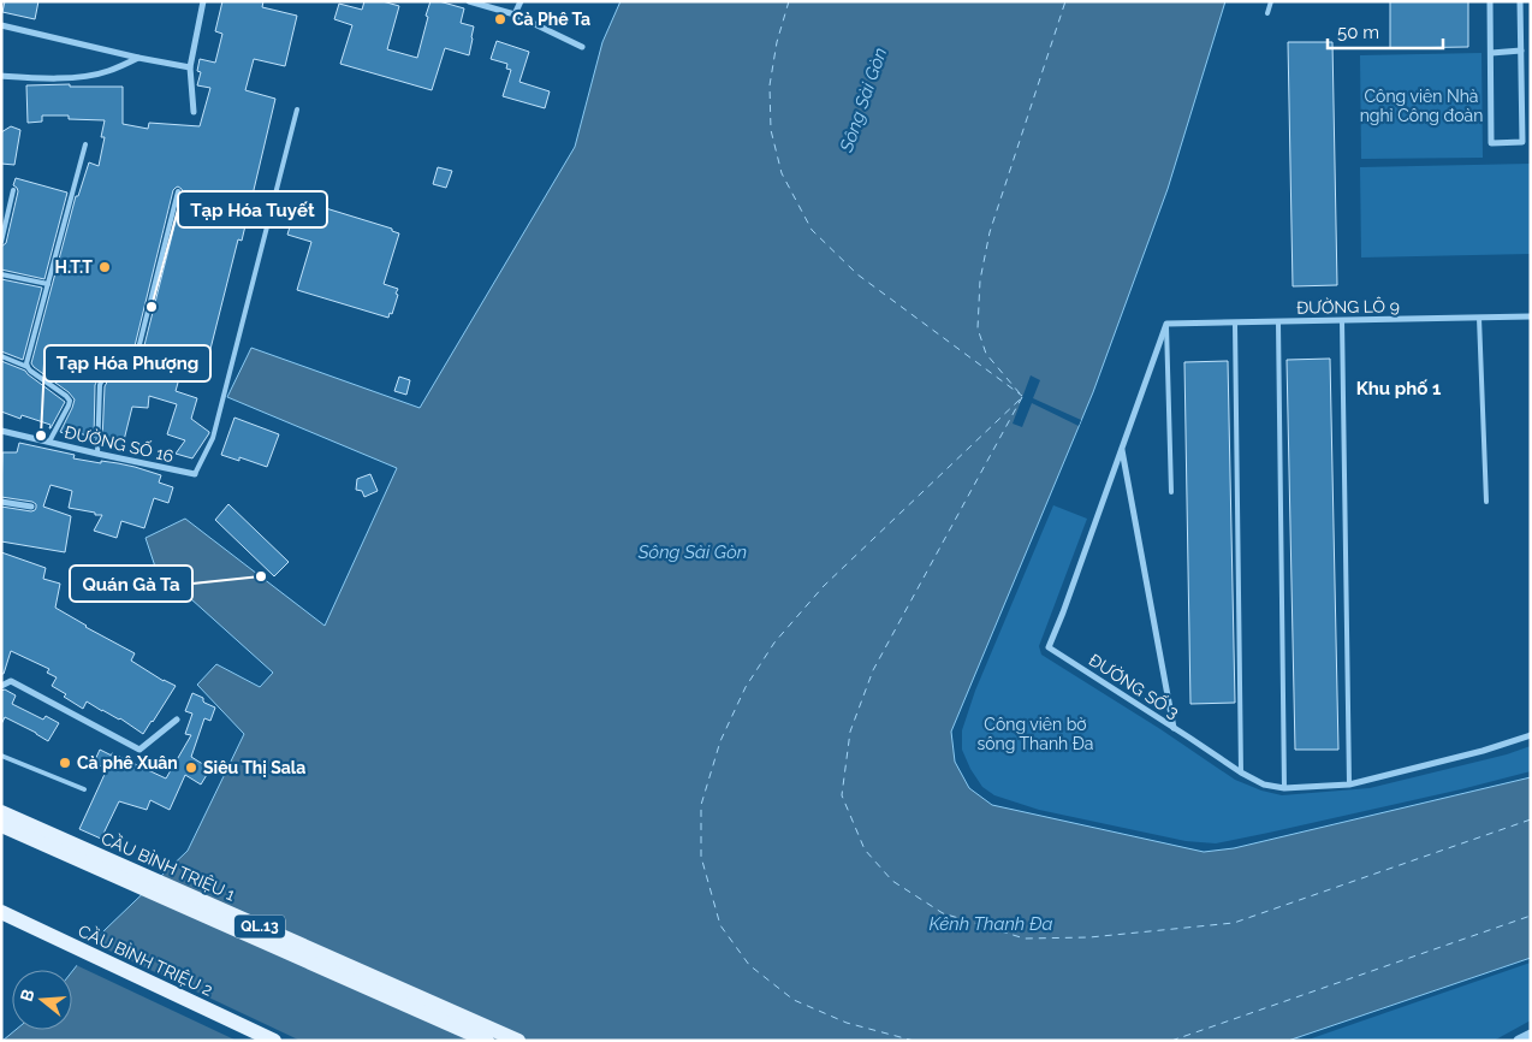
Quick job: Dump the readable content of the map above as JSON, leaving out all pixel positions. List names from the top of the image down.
{
  "streets": {
    "main road": ["CẦU BÌNH TRIỆU 1", "QL.13", "CẦU BÌNH TRIỆU 2"],
    "street": ["ĐƯỜNG LÔ 9", "ĐƯỜNG SỐ 16", "ĐƯỜNG SỐ 3"]
  },
  "crossings": [
    ["ĐƯỜNG LÔ 9", "ĐƯỜNG SỐ 3"]
  ],
  "districts": ["Khu phố 1"],
  "water": ["Sông Sài Gòn", "Kênh Thanh Đa"],
  "parks": ["Công viên Nhà nghỉ Công đoàn", "Công viên bờ sông Thanh Đa"],
  "places": [
    "Cà Phê Ta",
    "H.T.T",
    "Tạp Hóa Tuyết",
    "Tạp Hóa Phượng",
    "Quán Gà Ta",
    "Cà phê Xuân",
    "Siêu Thị Sala"
  ],
  "scale_bar": "50 m",
  "north": "left"
}
